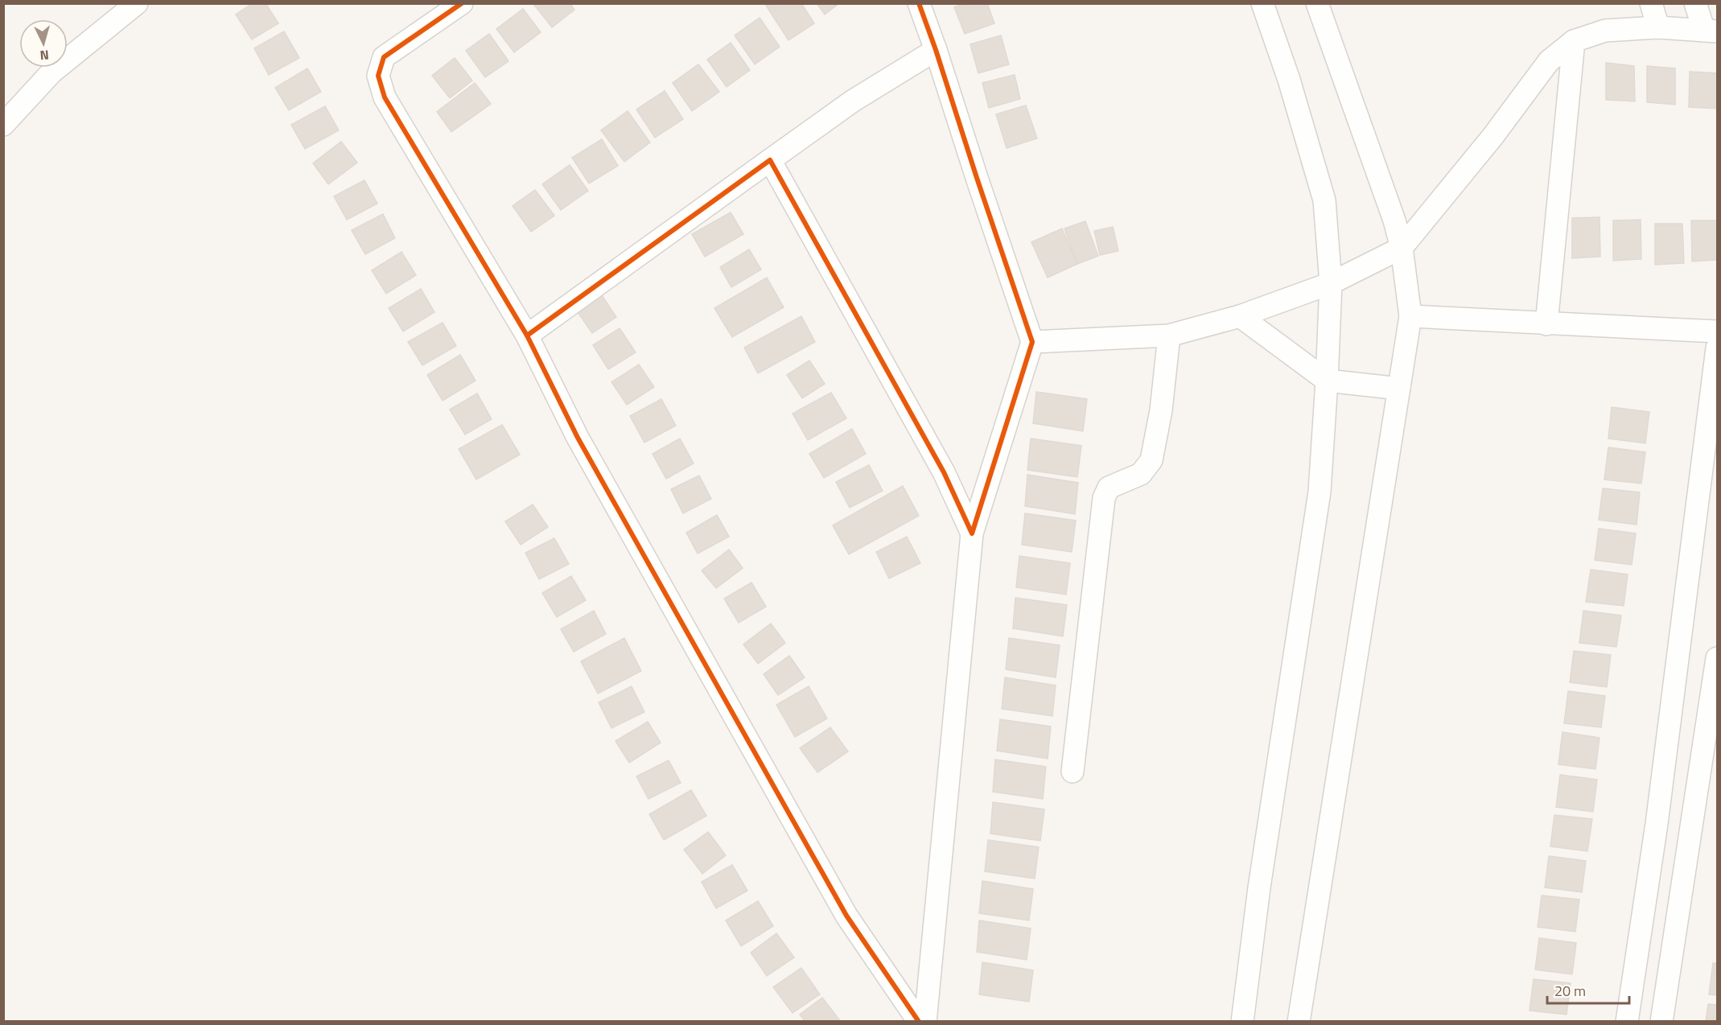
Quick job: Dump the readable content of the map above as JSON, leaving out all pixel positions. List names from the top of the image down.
{
  "scale_bar": "20 m",
  "north": "bottom"
}
